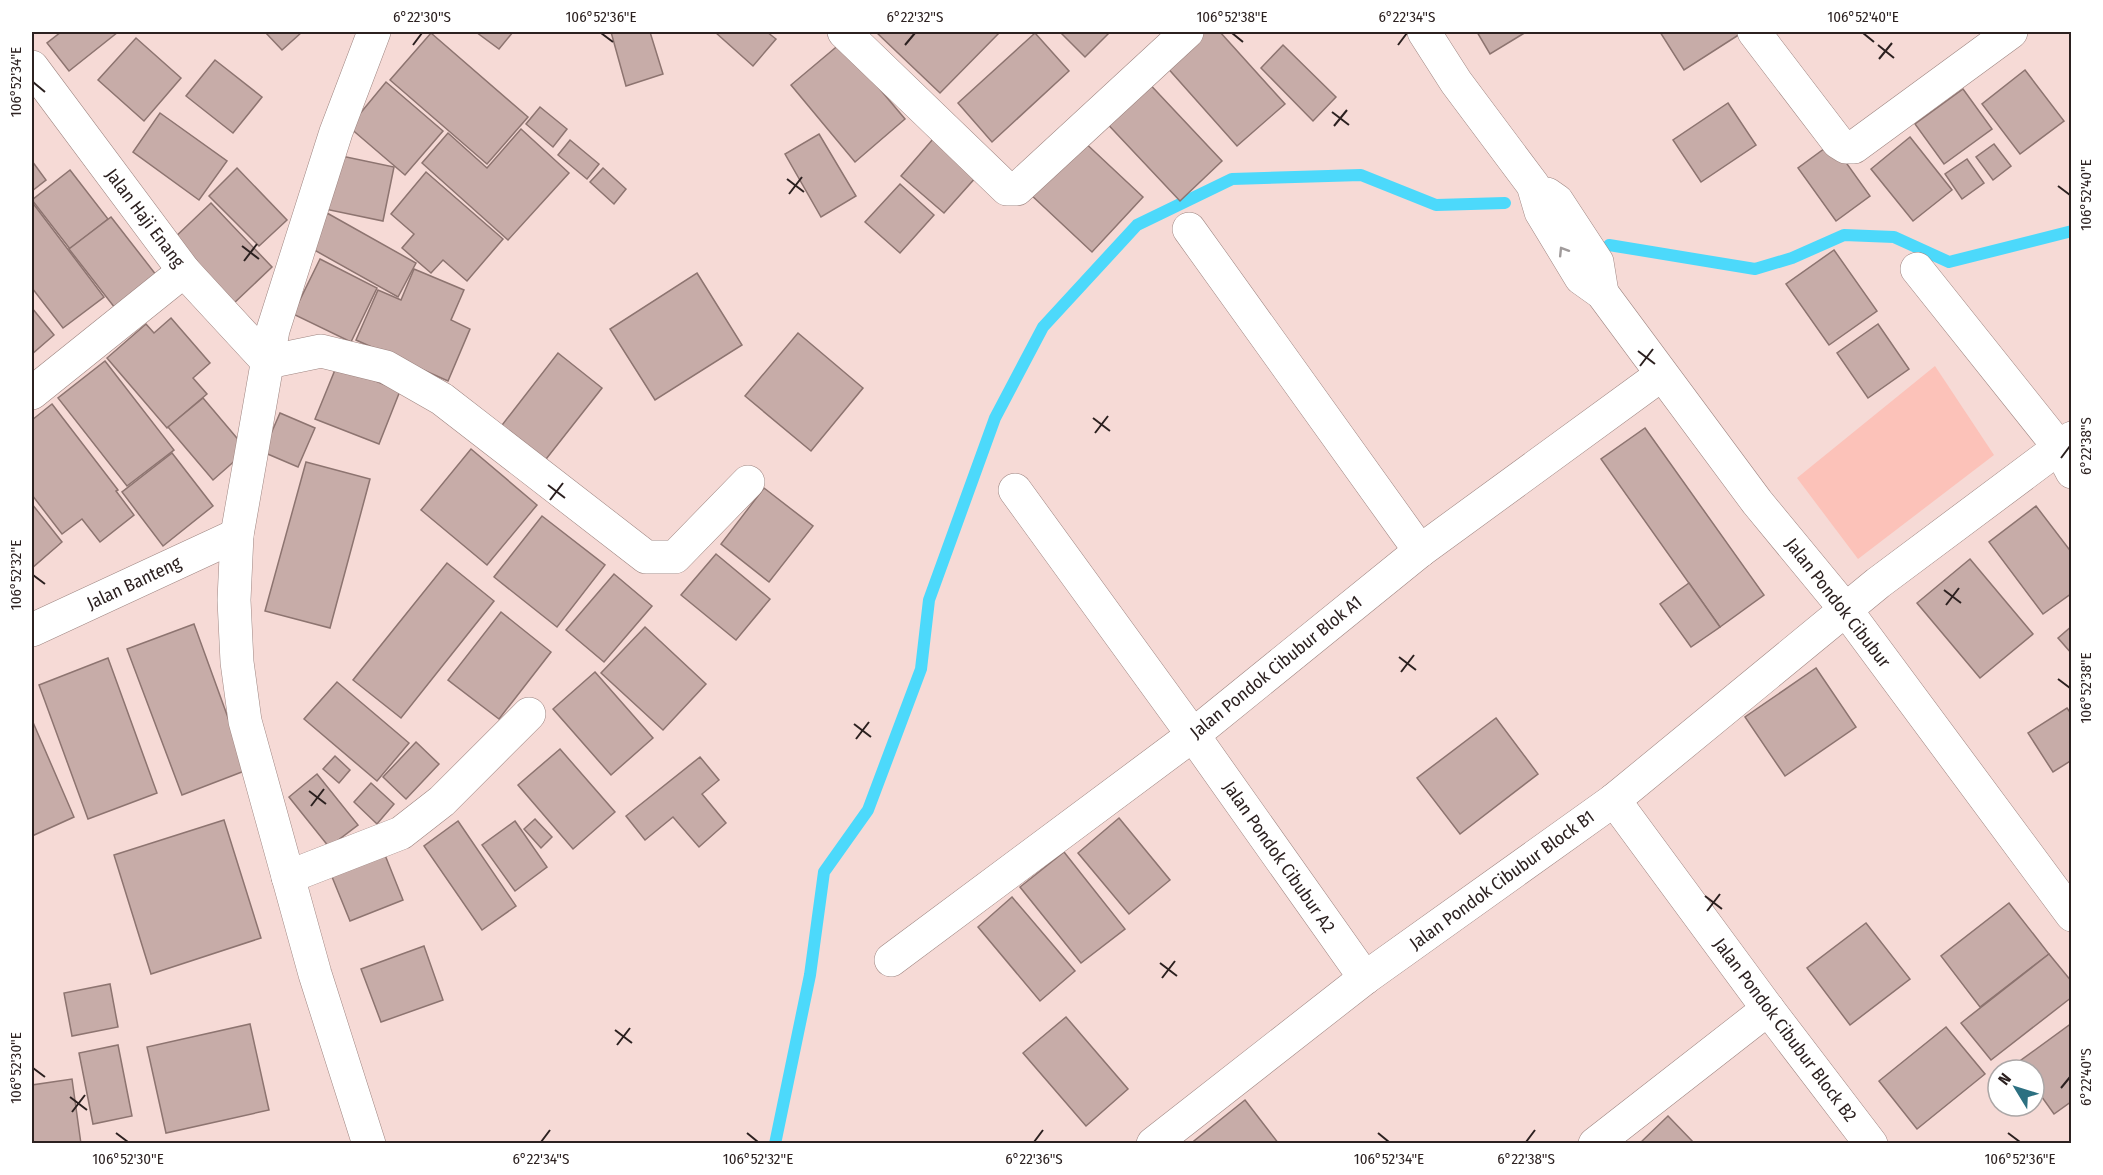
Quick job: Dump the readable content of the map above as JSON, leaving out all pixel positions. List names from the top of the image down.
{
  "streets": {
    "street": [
      "Jalan Haji Enang",
      "Jalan Banteng",
      "Jalan Pondok Cibubur",
      "Jalan Pondok Cibubur Blok A1",
      "Jalan Pondok Cibubur A2",
      "Jalan Pondok Cibubur Block B1",
      "Jalan Pondok Cibubur Block B2"
    ]
  },
  "crossings": [
    ["Jalan Pondok Cibubur", "Jalan Pondok Cibubur Blok A1"],
    ["Jalan Pondok Cibubur", "Jalan Pondok Cibubur Block B1"],
    ["Jalan Pondok Cibubur Blok A1", "Jalan Pondok Cibubur A2"],
    ["Jalan Pondok Cibubur A2", "Jalan Pondok Cibubur Block B1"],
    ["Jalan Pondok Cibubur Block B1", "Jalan Pondok Cibubur Block B2"]
  ],
  "north": "top left",
  "coordinates": [
    "6°22'30\"S",
    "106°52'36\"E",
    "6°22'32\"S",
    "106°52'38\"E",
    "6°22'34\"S",
    "106°52'40\"E",
    "106°52'34\"E",
    "6°22'38\"S",
    "106°52'32\"E",
    "106°52'30\"E",
    "6°22'40\"S",
    "6°22'36\"S"
  ]
}
